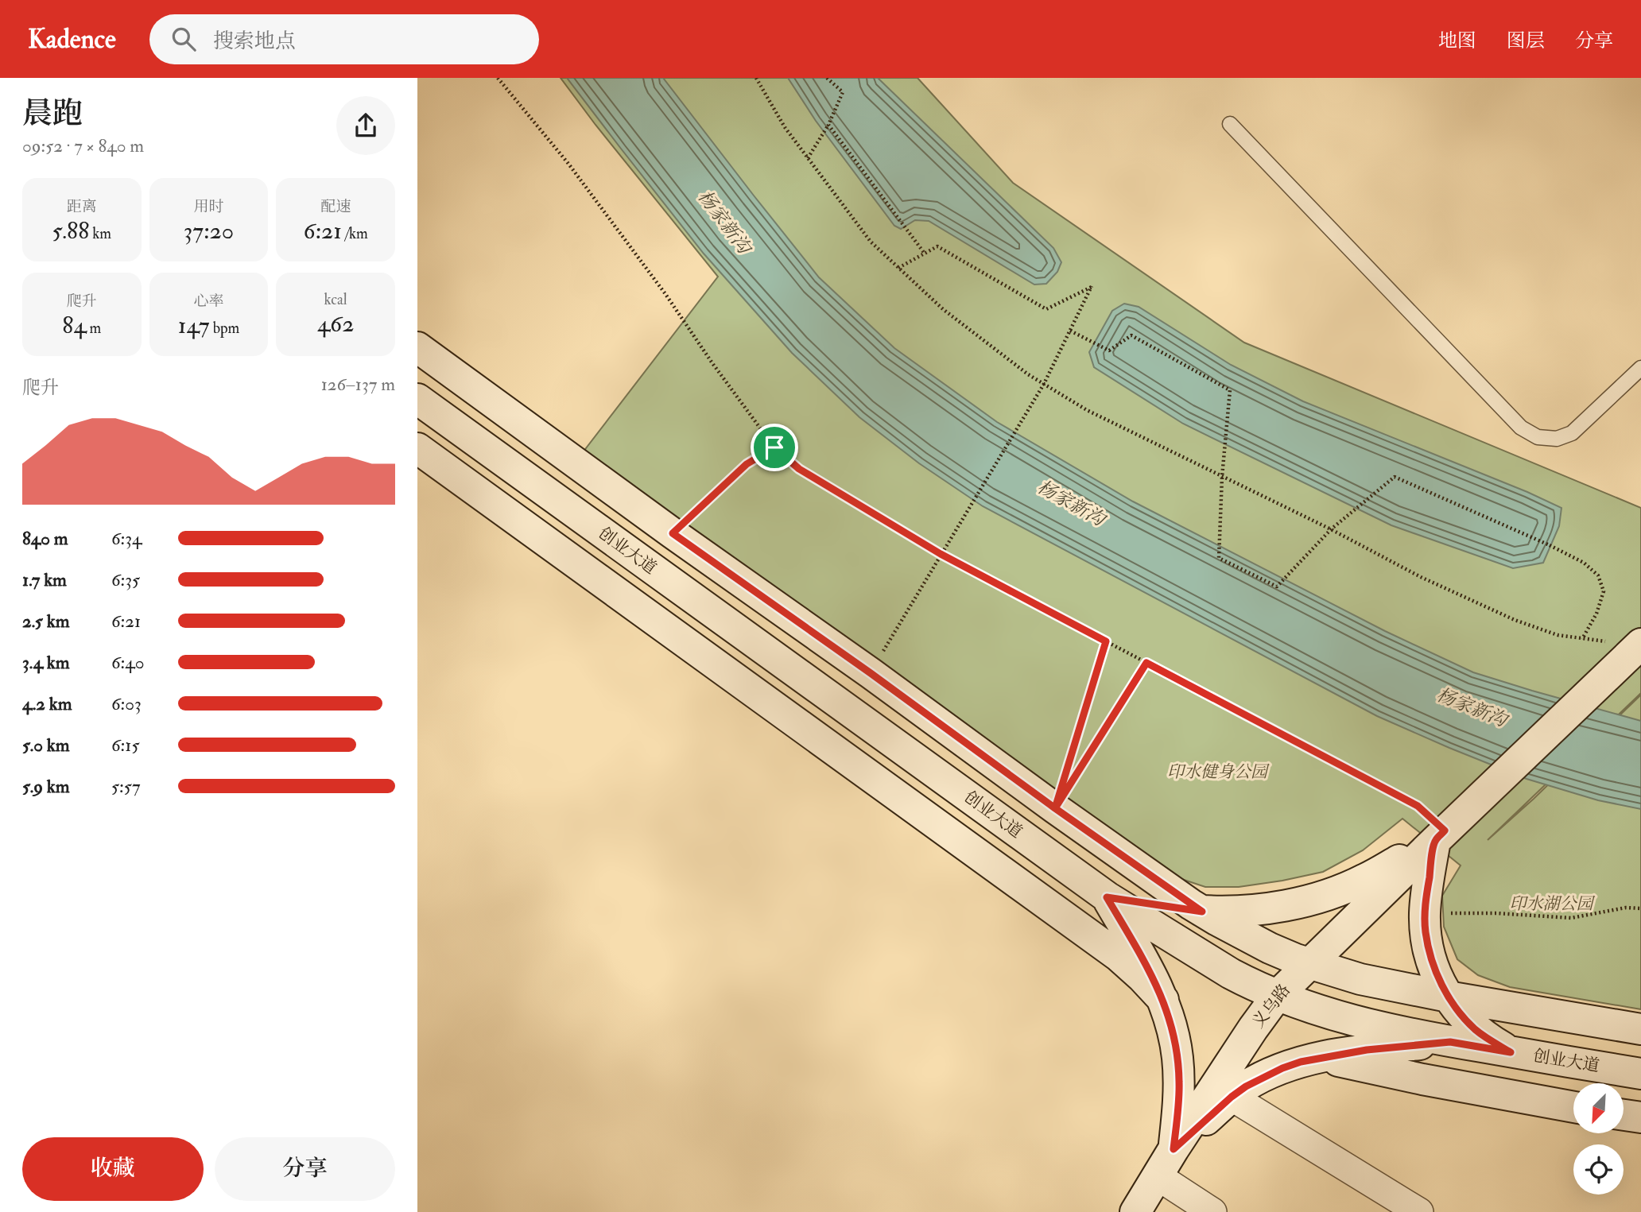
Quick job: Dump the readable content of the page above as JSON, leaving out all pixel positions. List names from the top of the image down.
{
  "streets": {
    "main road": ["创业大道", "义乌路"]
  },
  "crossings": [
    ["创业大道", "义乌路"]
  ],
  "water": ["杨家新沟"],
  "parks": ["印水健身公园", "印水湖公园"],
  "north": "bottom left",
  "page": {
    "header": "Kadence",
    "search": "搜索地点",
    "nav": ["地图", "图层", "分享"],
    "heading": ["晨跑", "09:52 · 7 × 840 m"],
    "stats": [
      ["距离", "5.88 km"],
      ["用时", "37:20"],
      ["配速", "6:21 /km"],
      ["爬升", "84 m"],
      ["心率", "147 bpm"],
      ["kcal", "462"]
    ],
    "chart": ["爬升", "126–137 m"],
    "list": [
      {
        "name": "840 m",
        "note": "6:34"
      },
      {
        "name": "1.7 km",
        "note": "6:35"
      },
      {
        "name": "2.5 km",
        "note": "6:21"
      },
      {
        "name": "3.4 km",
        "note": "6:40"
      },
      {
        "name": "4.2 km",
        "note": "6:03"
      },
      {
        "name": "5.0 km",
        "note": "6:15"
      },
      {
        "name": "5.9 km",
        "note": "5:57"
      }
    ],
    "buttons": ["收藏", "分享"]
  }
}
